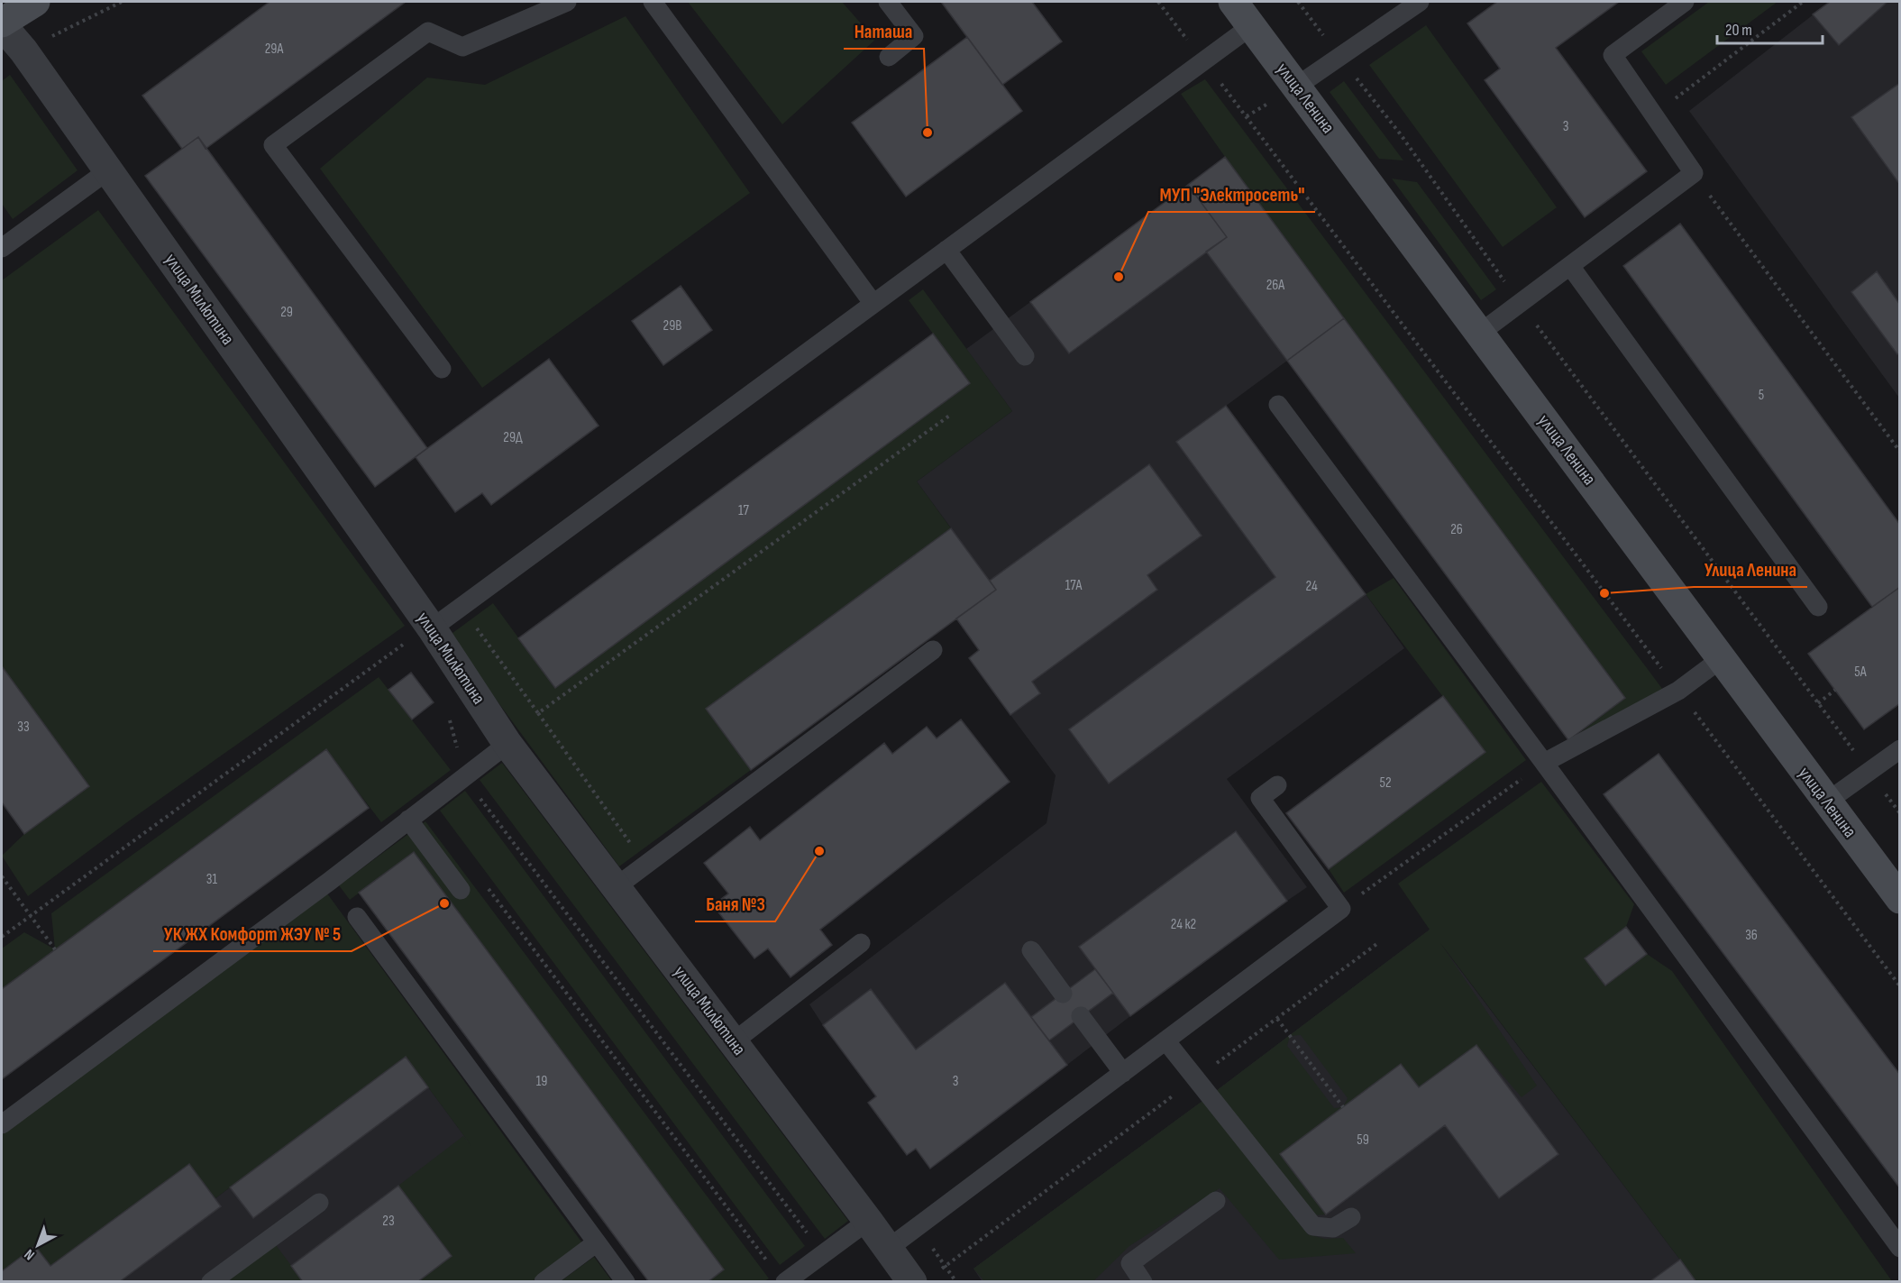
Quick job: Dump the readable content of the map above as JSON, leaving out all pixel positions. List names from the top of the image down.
{
  "streets": {
    "main road": ["улица Ленина"],
    "street": ["улица Милютина"]
  },
  "places": [
    "Наташа",
    "МУП \"Электросеть\"",
    "Улица Ленина",
    "Баня №3",
    "УК ЖХ Комфорт ЖЭУ № 5"
  ],
  "house_numbers": [
    "29А",
    "3",
    "26А",
    "29",
    "29В",
    "5",
    "29Д",
    "17",
    "26",
    "17А",
    "24",
    "5А",
    "33",
    "52",
    "31",
    "24 к2",
    "36",
    "19",
    "3",
    "59",
    "23"
  ],
  "scale_bar": "20 m",
  "north": "bottom left"
}
